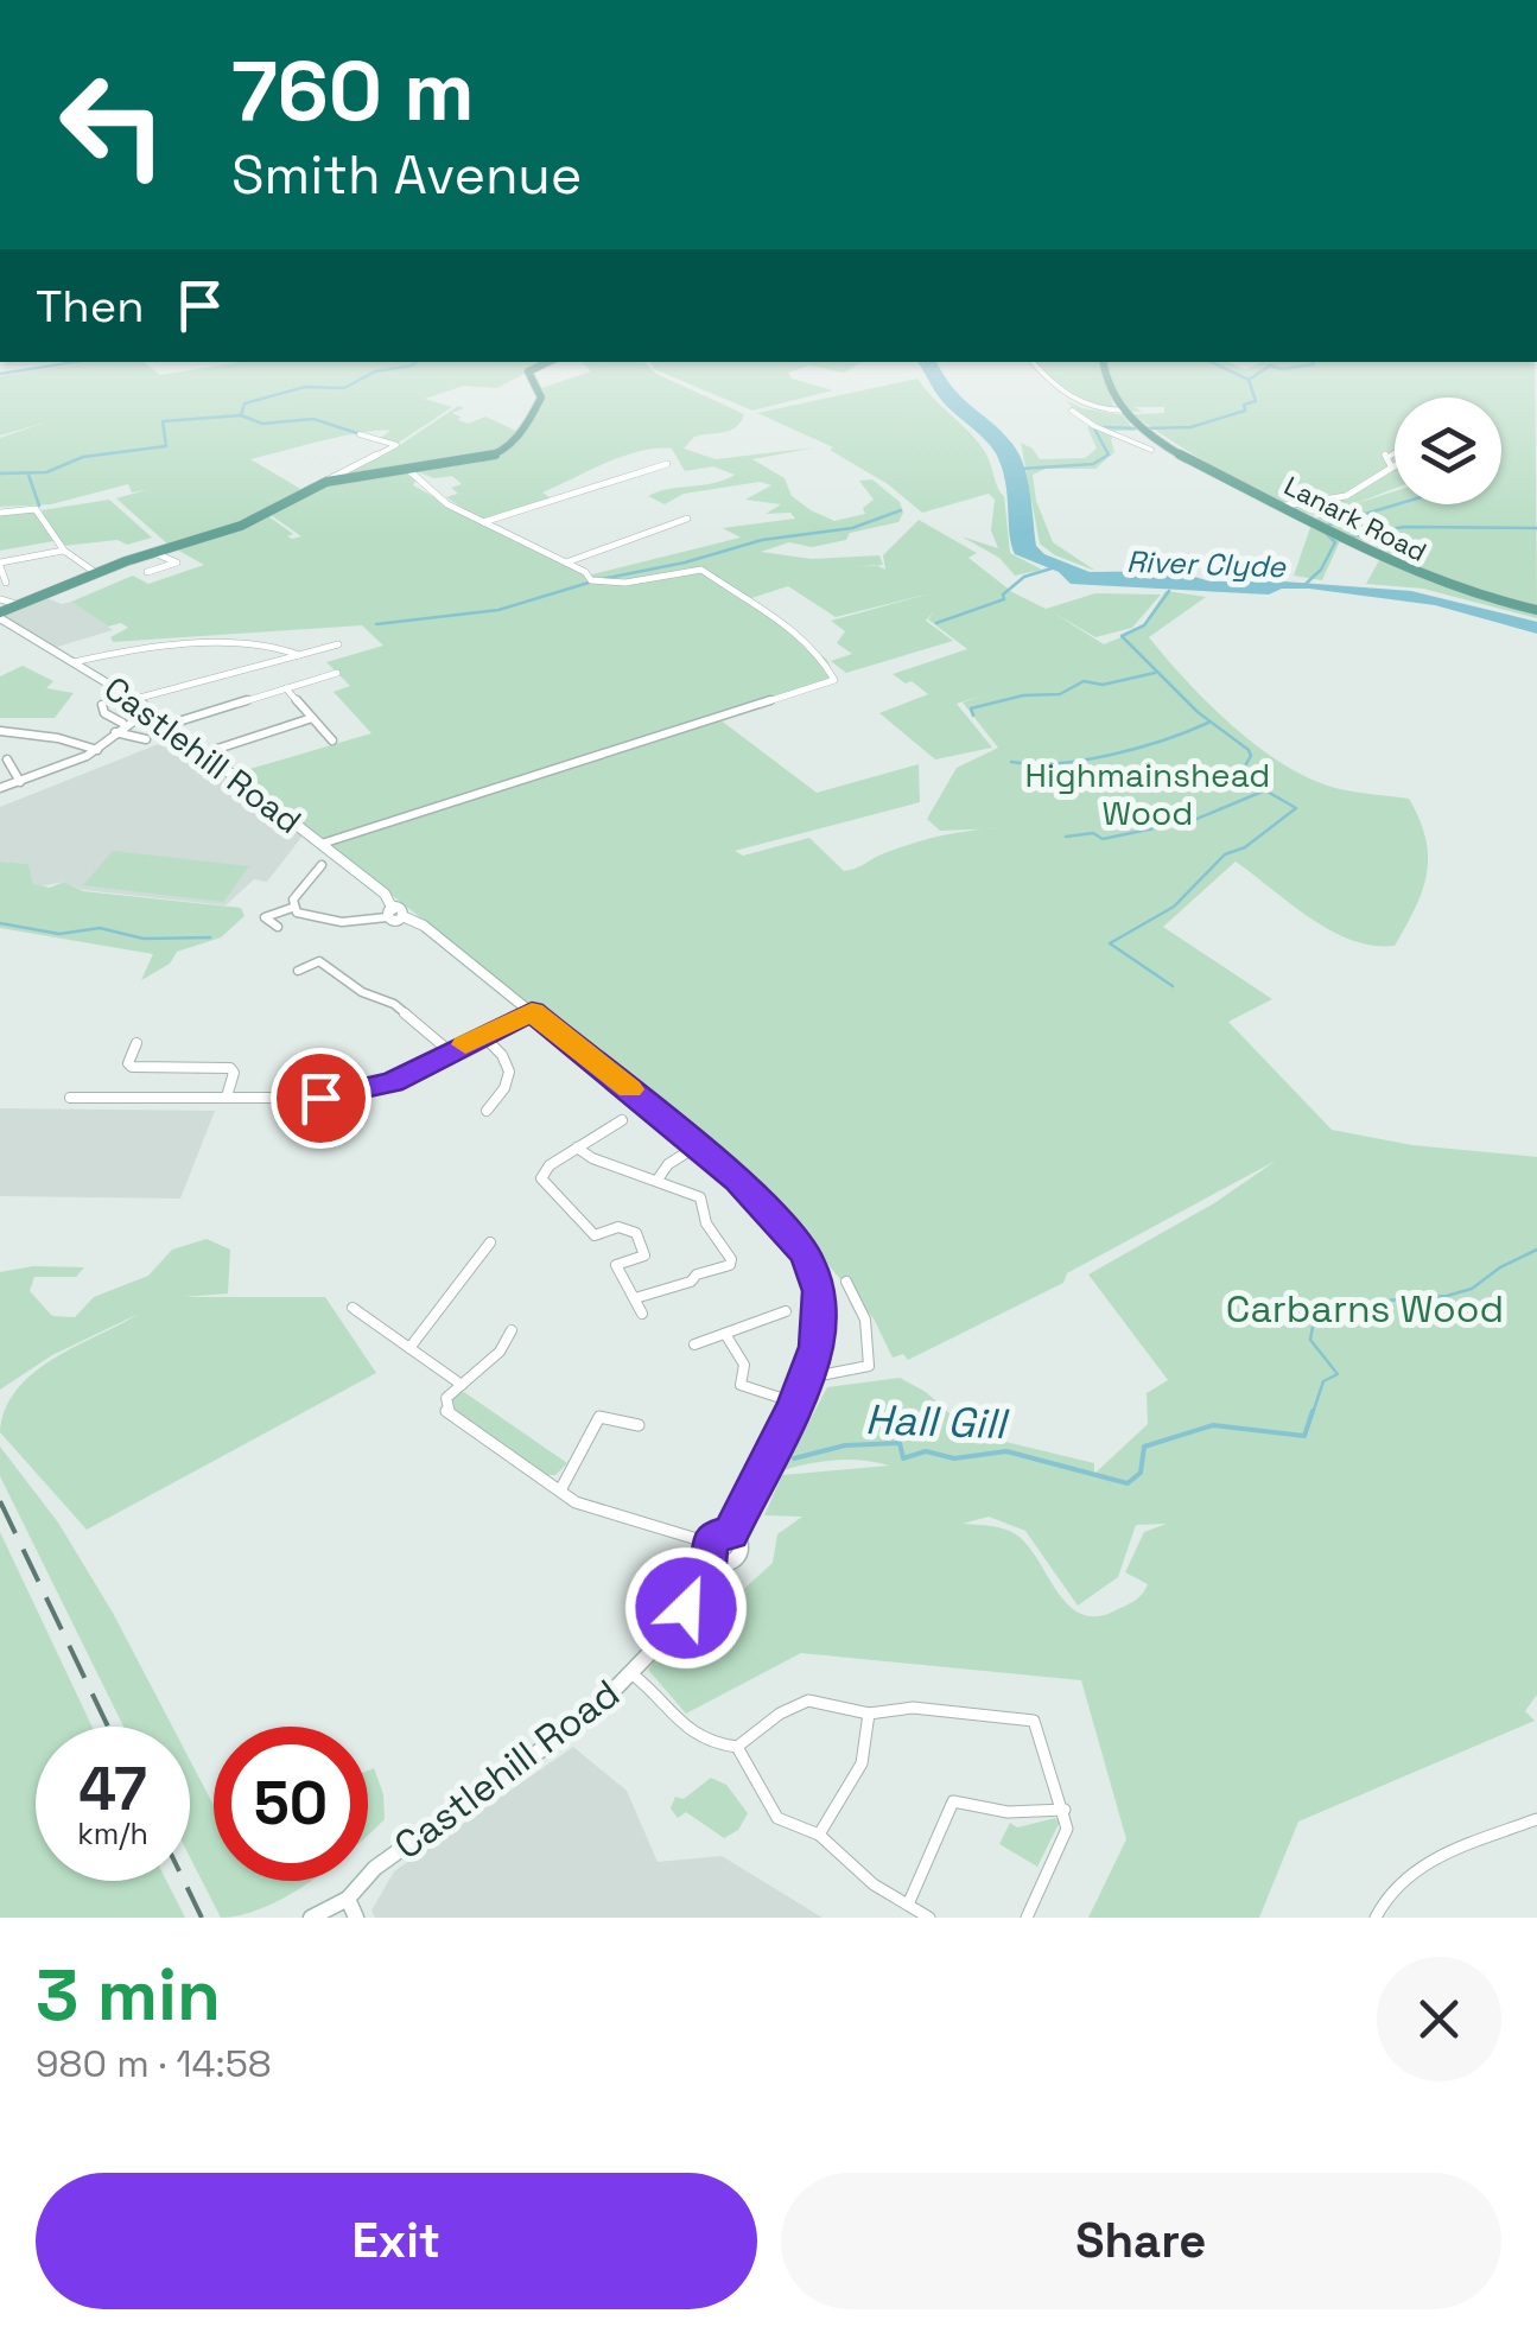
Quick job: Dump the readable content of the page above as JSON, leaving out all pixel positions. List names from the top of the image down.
{
  "streets": {
    "main road": ["Lanark Road", "Castlehill Road"]
  },
  "water": ["River Clyde", "Hall Gill"],
  "parks": ["Highmainshead Wood", "Carbarns Wood"],
  "page": {
    "turn": ["760 m", "Smith Avenue"],
    "then": "Then",
    "speed": "47 km/h",
    "limit": "50",
    "heading": ["3 min", "980 m · 14:58"],
    "buttons": ["Exit", "Share"]
  }
}
